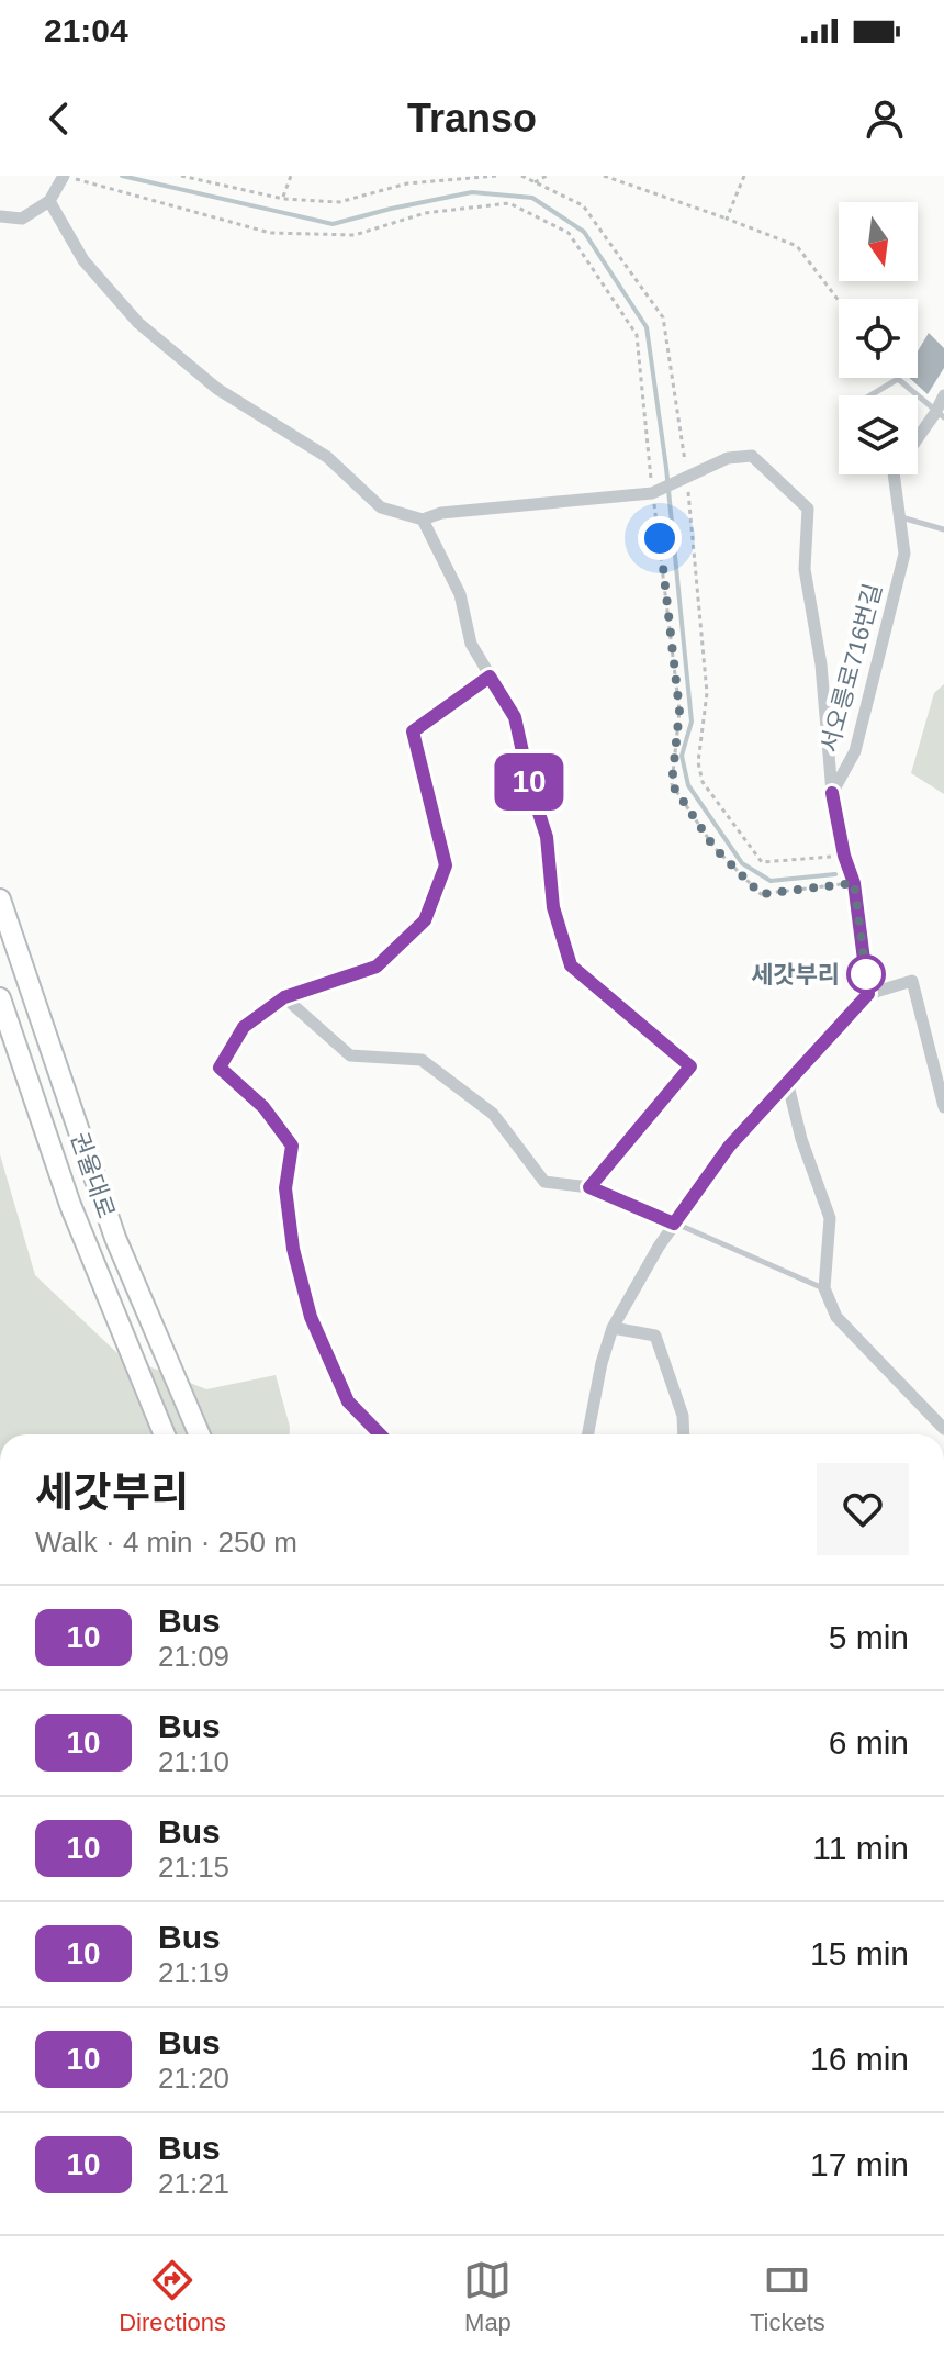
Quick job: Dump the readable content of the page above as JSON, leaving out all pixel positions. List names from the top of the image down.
{
  "streets": {
    "main road": ["권율대로"],
    "street": ["서오릉로716번길"]
  },
  "places": ["세갓부리"],
  "lines": ["bus line 10"],
  "north": "bottom",
  "page": {
    "status": "21:04",
    "header": "Transo",
    "on_map": "10",
    "heading": ["세갓부리", "Walk · 4 min · 250 m"],
    "list": [
      {
        "mark": "10",
        "name": "Bus",
        "note": "21:09",
        "value": "5 min"
      },
      {
        "mark": "10",
        "name": "Bus",
        "note": "21:10",
        "value": "6 min"
      },
      {
        "mark": "10",
        "name": "Bus",
        "note": "21:15",
        "value": "11 min"
      },
      {
        "mark": "10",
        "name": "Bus",
        "note": "21:19",
        "value": "15 min"
      },
      {
        "mark": "10",
        "name": "Bus",
        "note": "21:20",
        "value": "16 min"
      },
      {
        "mark": "10",
        "name": "Bus",
        "note": "21:21",
        "value": "17 min"
      }
    ],
    "tabs": ["Directions", "Map", "Tickets"]
  }
}
